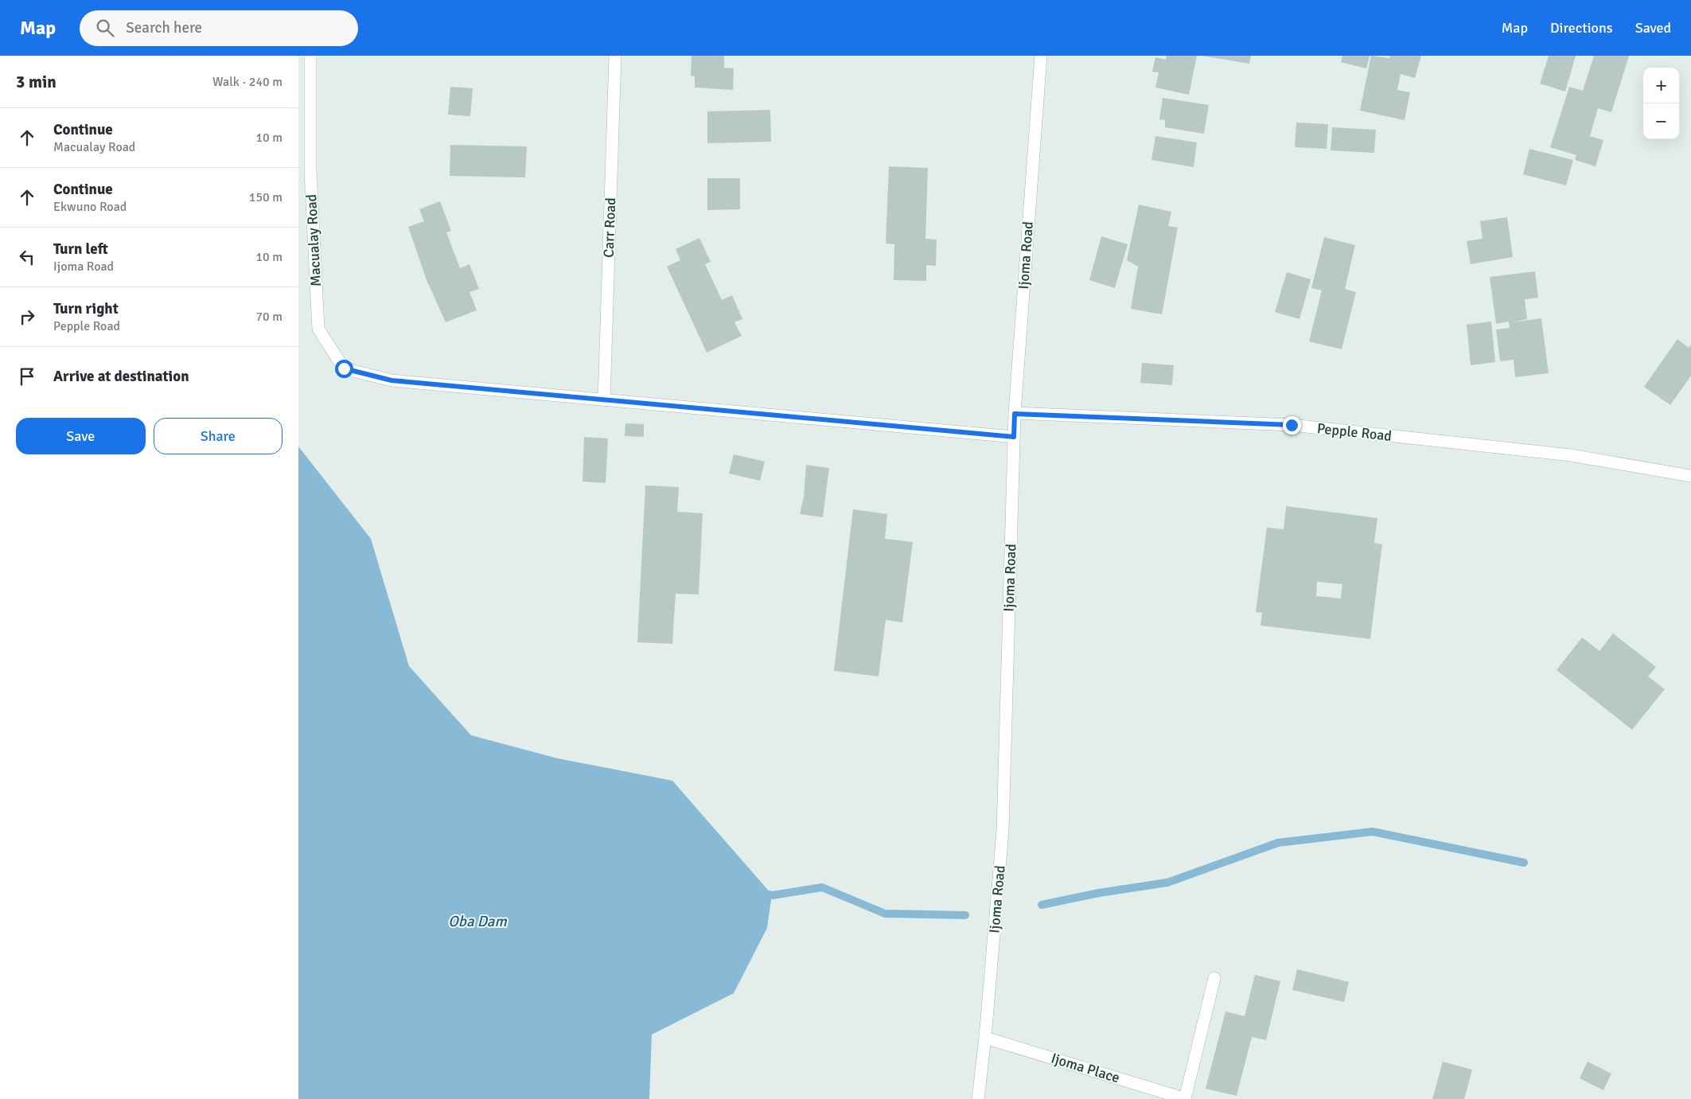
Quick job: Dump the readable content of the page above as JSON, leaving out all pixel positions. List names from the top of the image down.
{
  "streets": {
    "street": [
      "Carr Road",
      "Macualay Road",
      "Ijoma Road",
      "Pepple Road",
      "Ijoma Place"
    ]
  },
  "crossings": [
    ["Carr Road", "Macualay Road"],
    ["Macualay Road", "Ijoma Road"],
    ["Ijoma Road", "Pepple Road"],
    ["Ijoma Road", "Ijoma Place"]
  ],
  "water": ["Oba Dam"],
  "page": {
    "header": "Map",
    "search": "Search here",
    "nav": ["Map", "Directions", "Saved"],
    "heading": ["3 min", "Walk · 240 m"],
    "map_buttons": ["+", "−"],
    "list": [
      ["Continue", "Macualay Road", "10 m"],
      ["Continue", "Ekwuno Road", "150 m"],
      ["Turn left", "Ijoma Road", "10 m"],
      ["Turn right", "Pepple Road", "70 m"],
      "Arrive at destination"
    ],
    "buttons": ["Save", "Share"]
  }
}
